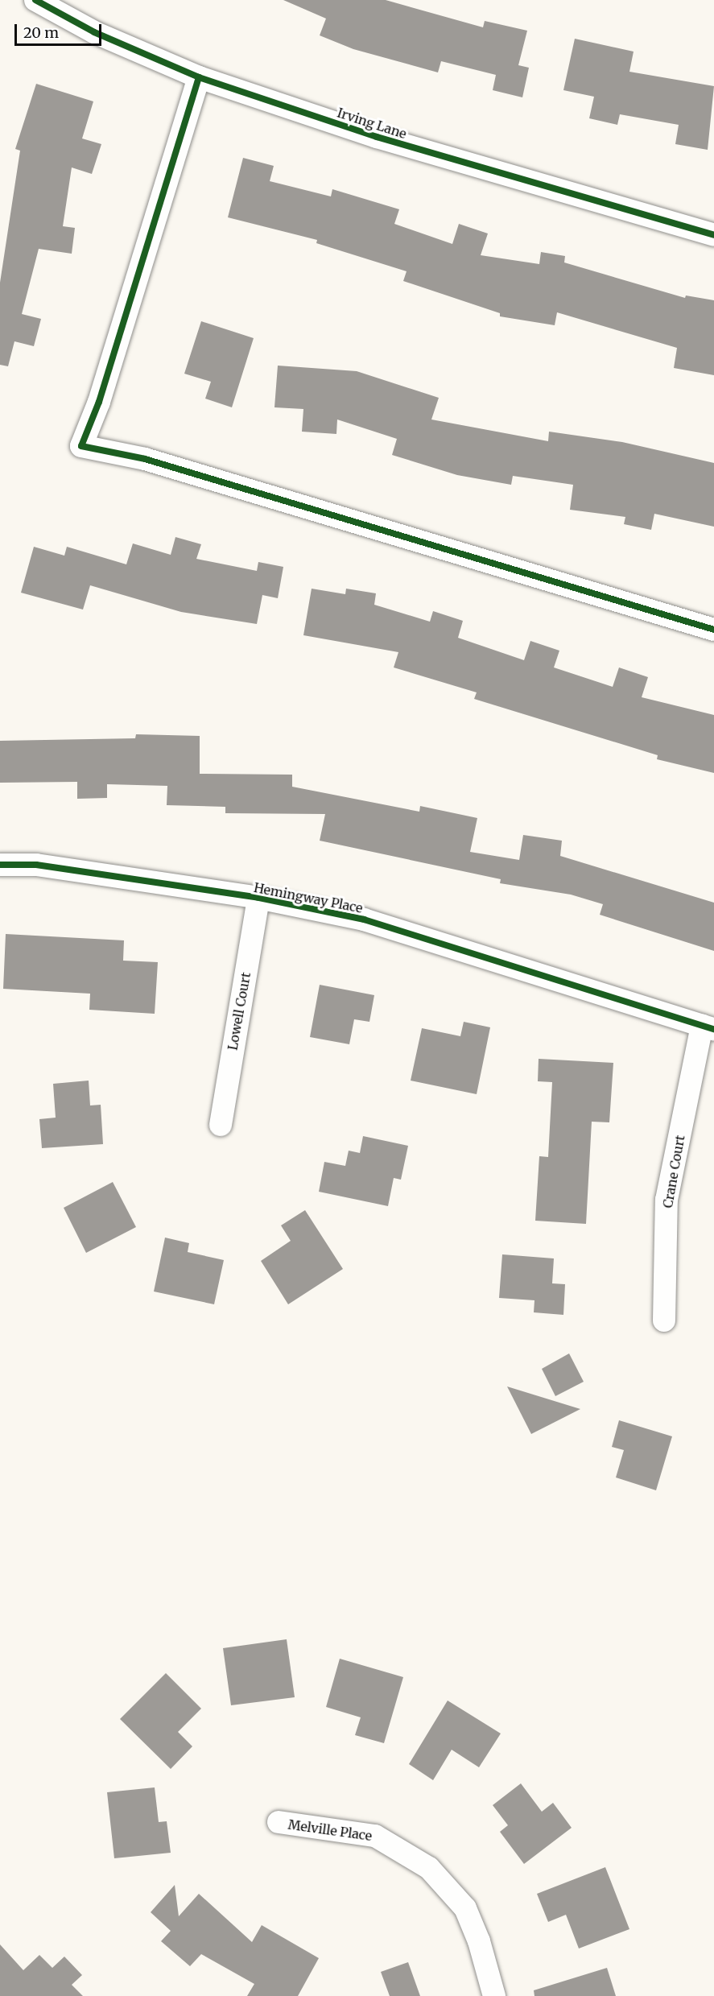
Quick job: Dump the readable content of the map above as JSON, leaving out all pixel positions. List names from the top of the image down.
{
  "streets": {
    "street": [
      "Irving Lane",
      "Hemingway Place",
      "Lowell Court",
      "Crane Court",
      "Melville Place"
    ]
  },
  "crossings": [
    ["Hemingway Place", "Lowell Court"],
    ["Hemingway Place", "Crane Court"]
  ],
  "scale_bar": "20 m"
}
